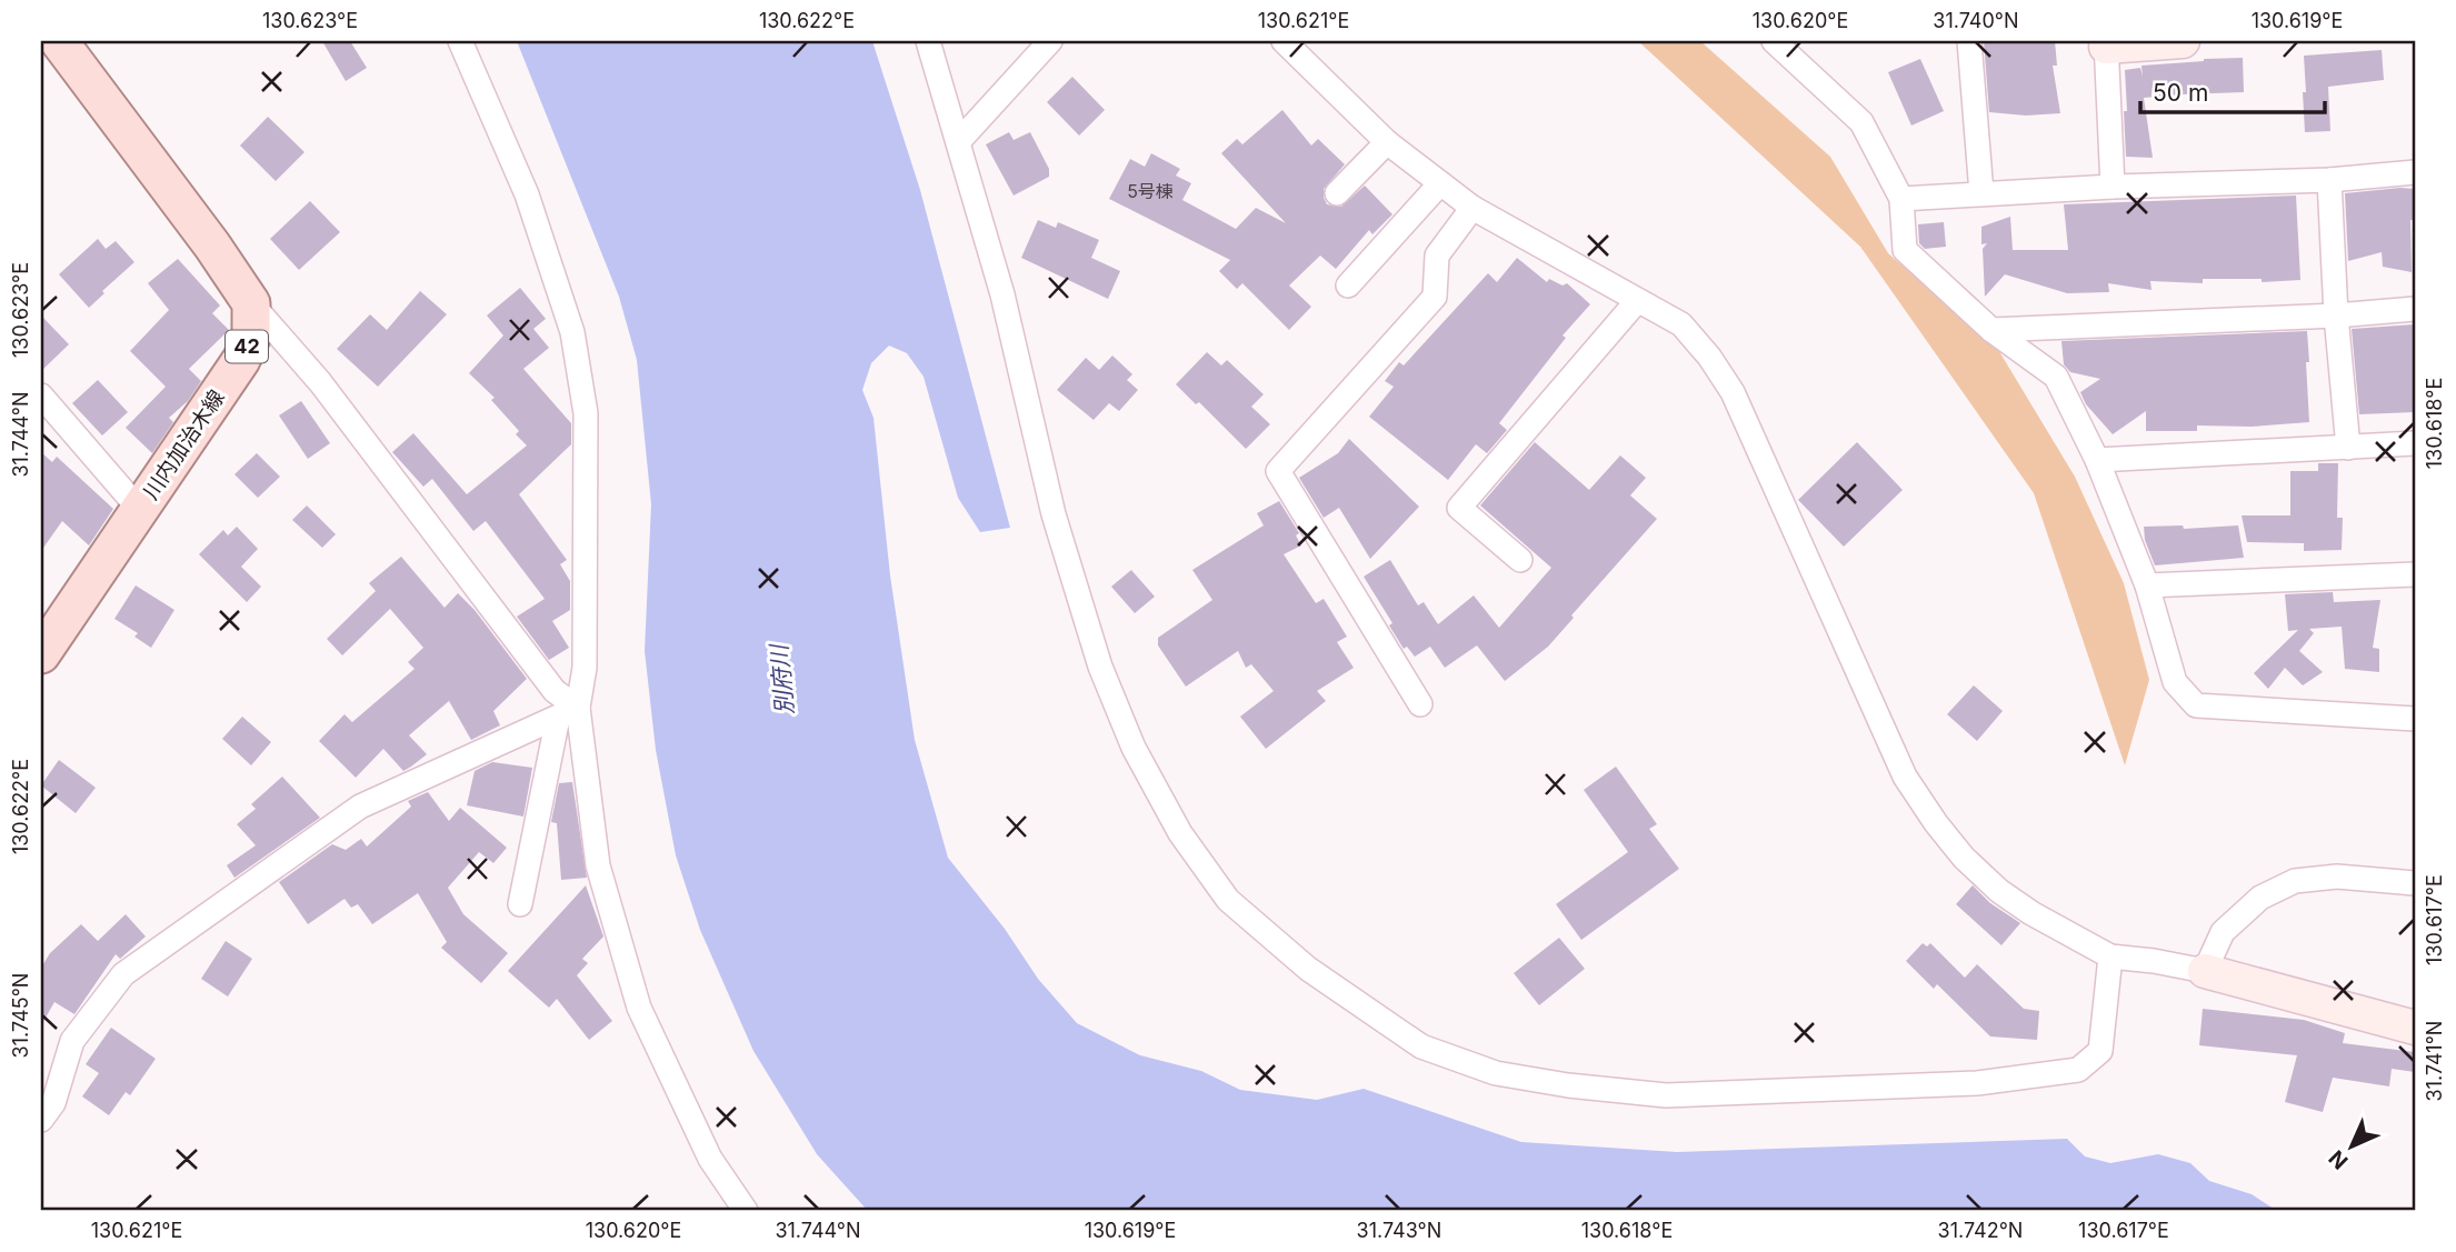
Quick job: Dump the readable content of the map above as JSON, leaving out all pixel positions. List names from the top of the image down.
{
  "streets": {
    "main road": ["42", "川内加治木線"]
  },
  "crossings": [
    ["42", "川内加治木線"]
  ],
  "water": ["別府川"],
  "house_numbers": ["5号棟"],
  "scale_bar": "50 m",
  "north": "bottom left",
  "coordinates": [
    "130.623°E",
    "130.622°E",
    "130.621°E",
    "130.620°E",
    "31.740°N",
    "130.619°E",
    "130.618°E",
    "31.744°N",
    "130.617°E",
    "31.745°N",
    "31.741°N",
    "31.743°N",
    "31.742°N"
  ]
}
